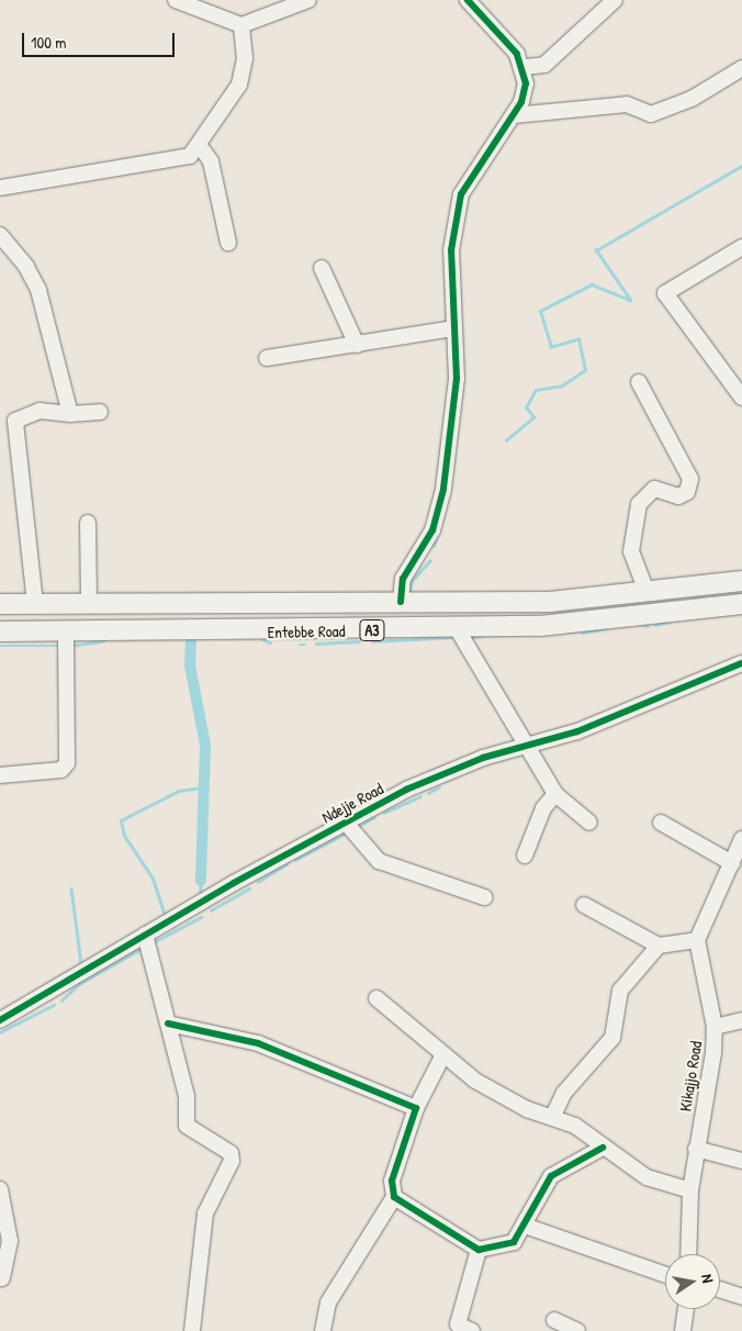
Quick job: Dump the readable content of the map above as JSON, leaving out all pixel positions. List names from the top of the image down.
{
  "streets": {
    "main road": ["A3", "Entebbe Road"],
    "street": ["Ndejje Road", "Kikajjo Road"]
  },
  "scale_bar": "100 m",
  "north": "right"
}
